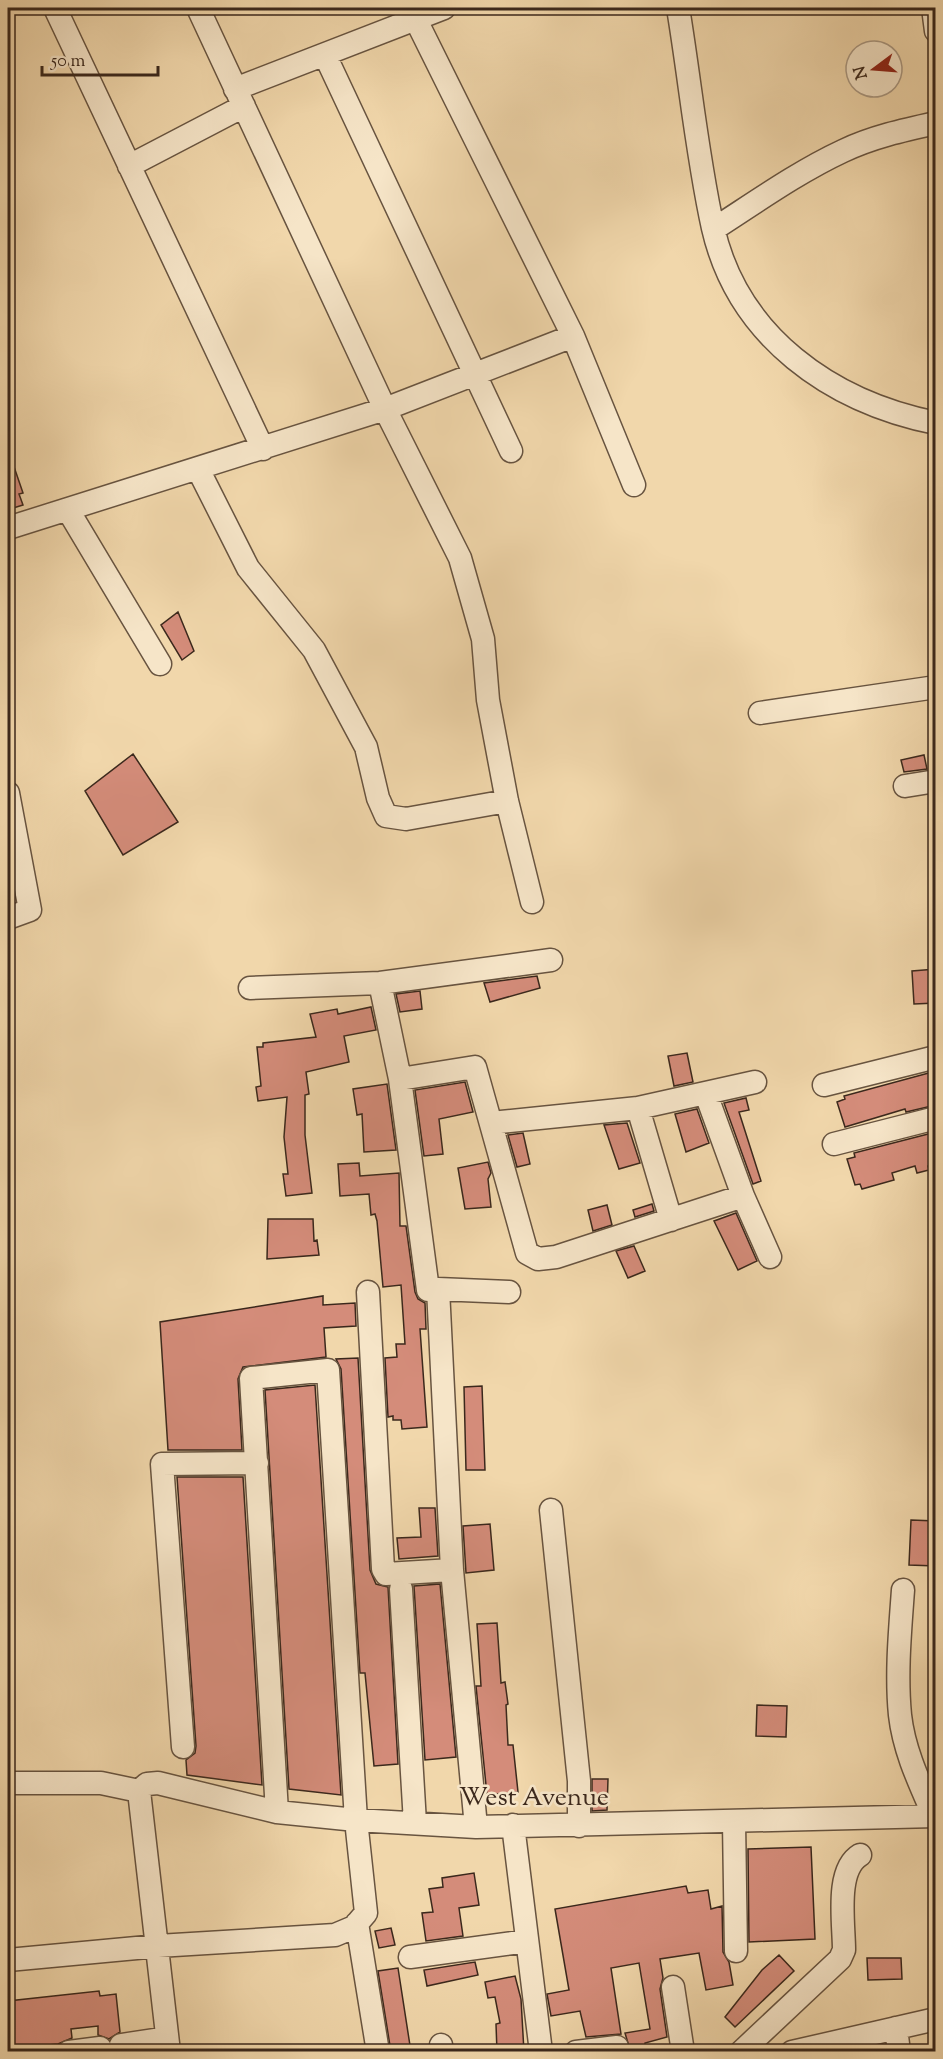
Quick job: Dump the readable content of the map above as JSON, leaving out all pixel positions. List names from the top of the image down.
{
  "streets": {
    "street": ["West Avenue"]
  },
  "scale_bar": "50 m",
  "north": "left"
}
